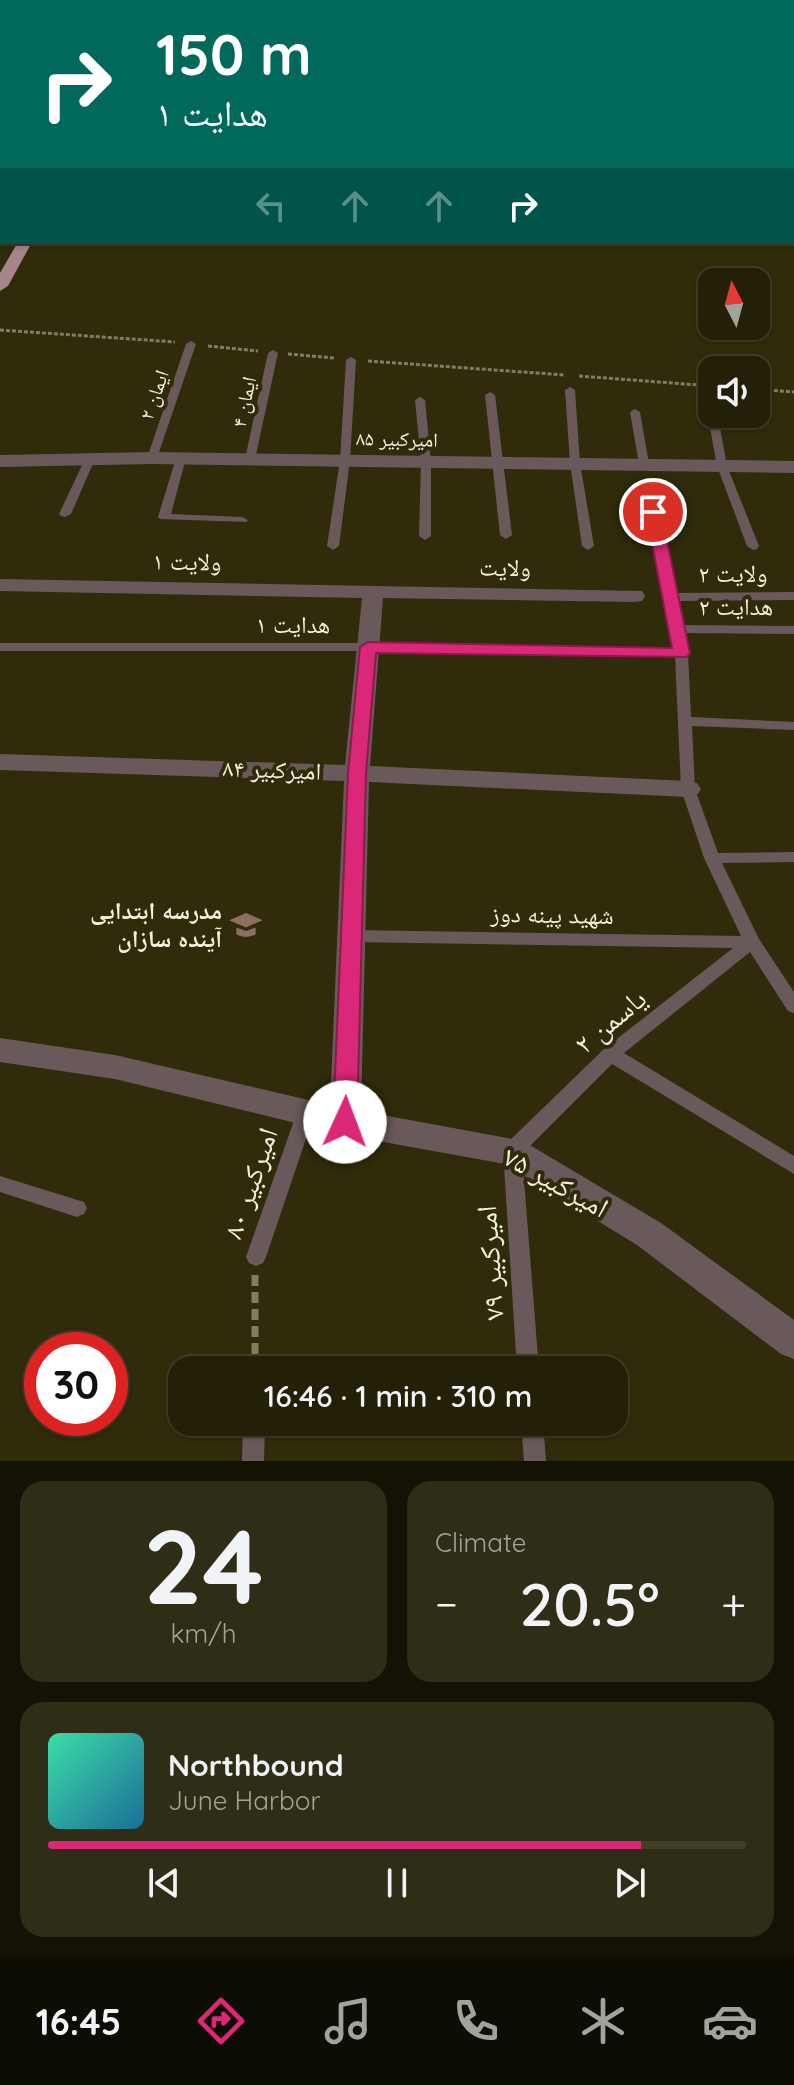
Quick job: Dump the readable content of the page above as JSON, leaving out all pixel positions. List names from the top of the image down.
{
  "streets": {
    "street": [
      "امیرکبیر ۸۵",
      "ولایت ۱",
      "ولایت",
      "امیرکبیر ۸۴",
      "امیرکبیر ۷۵"
    ],
    "lane": [
      "ایمان ۲",
      "ایمان ۴",
      "ولایت ۲",
      "هدایت ۲",
      "هدایت ۱",
      "شهید پینه دوز",
      "یاسمن ۲",
      "امیرکبیر ۸۰",
      "امیرکبیر ۷۹"
    ]
  },
  "crossings": [
    ["ایمان ۲", "امیرکبیر ۸۵"],
    ["ایمان ۴", "امیرکبیر ۸۵"],
    ["ولایت ۱", "ولایت"],
    ["شهید پینه دوز", "یاسمن ۲"],
    ["یاسمن ۲", "امیرکبیر ۷۵"],
    ["یاسمن ۲", "امیرکبیر ۷۹"],
    ["امیرکبیر ۷۵", "امیرکبیر ۸۰"],
    ["امیرکبیر ۷۵", "امیرکبیر ۷۹"]
  ],
  "places": {
    "school or university": ["مدرسه ابتدایی آینده سازان"]
  },
  "north": "top",
  "page": {
    "turn": ["150 m", "هدایت ۱"],
    "limit": "30",
    "trip": "16:46 · 1 min · 310 m",
    "tile": [
      ["24", "km/h"],
      "Climate"
    ],
    "heat": ["−", "20.5°", "+"],
    "song": ["Northbound", "June Harbor"],
    "tabs": "16:45"
  }
}
